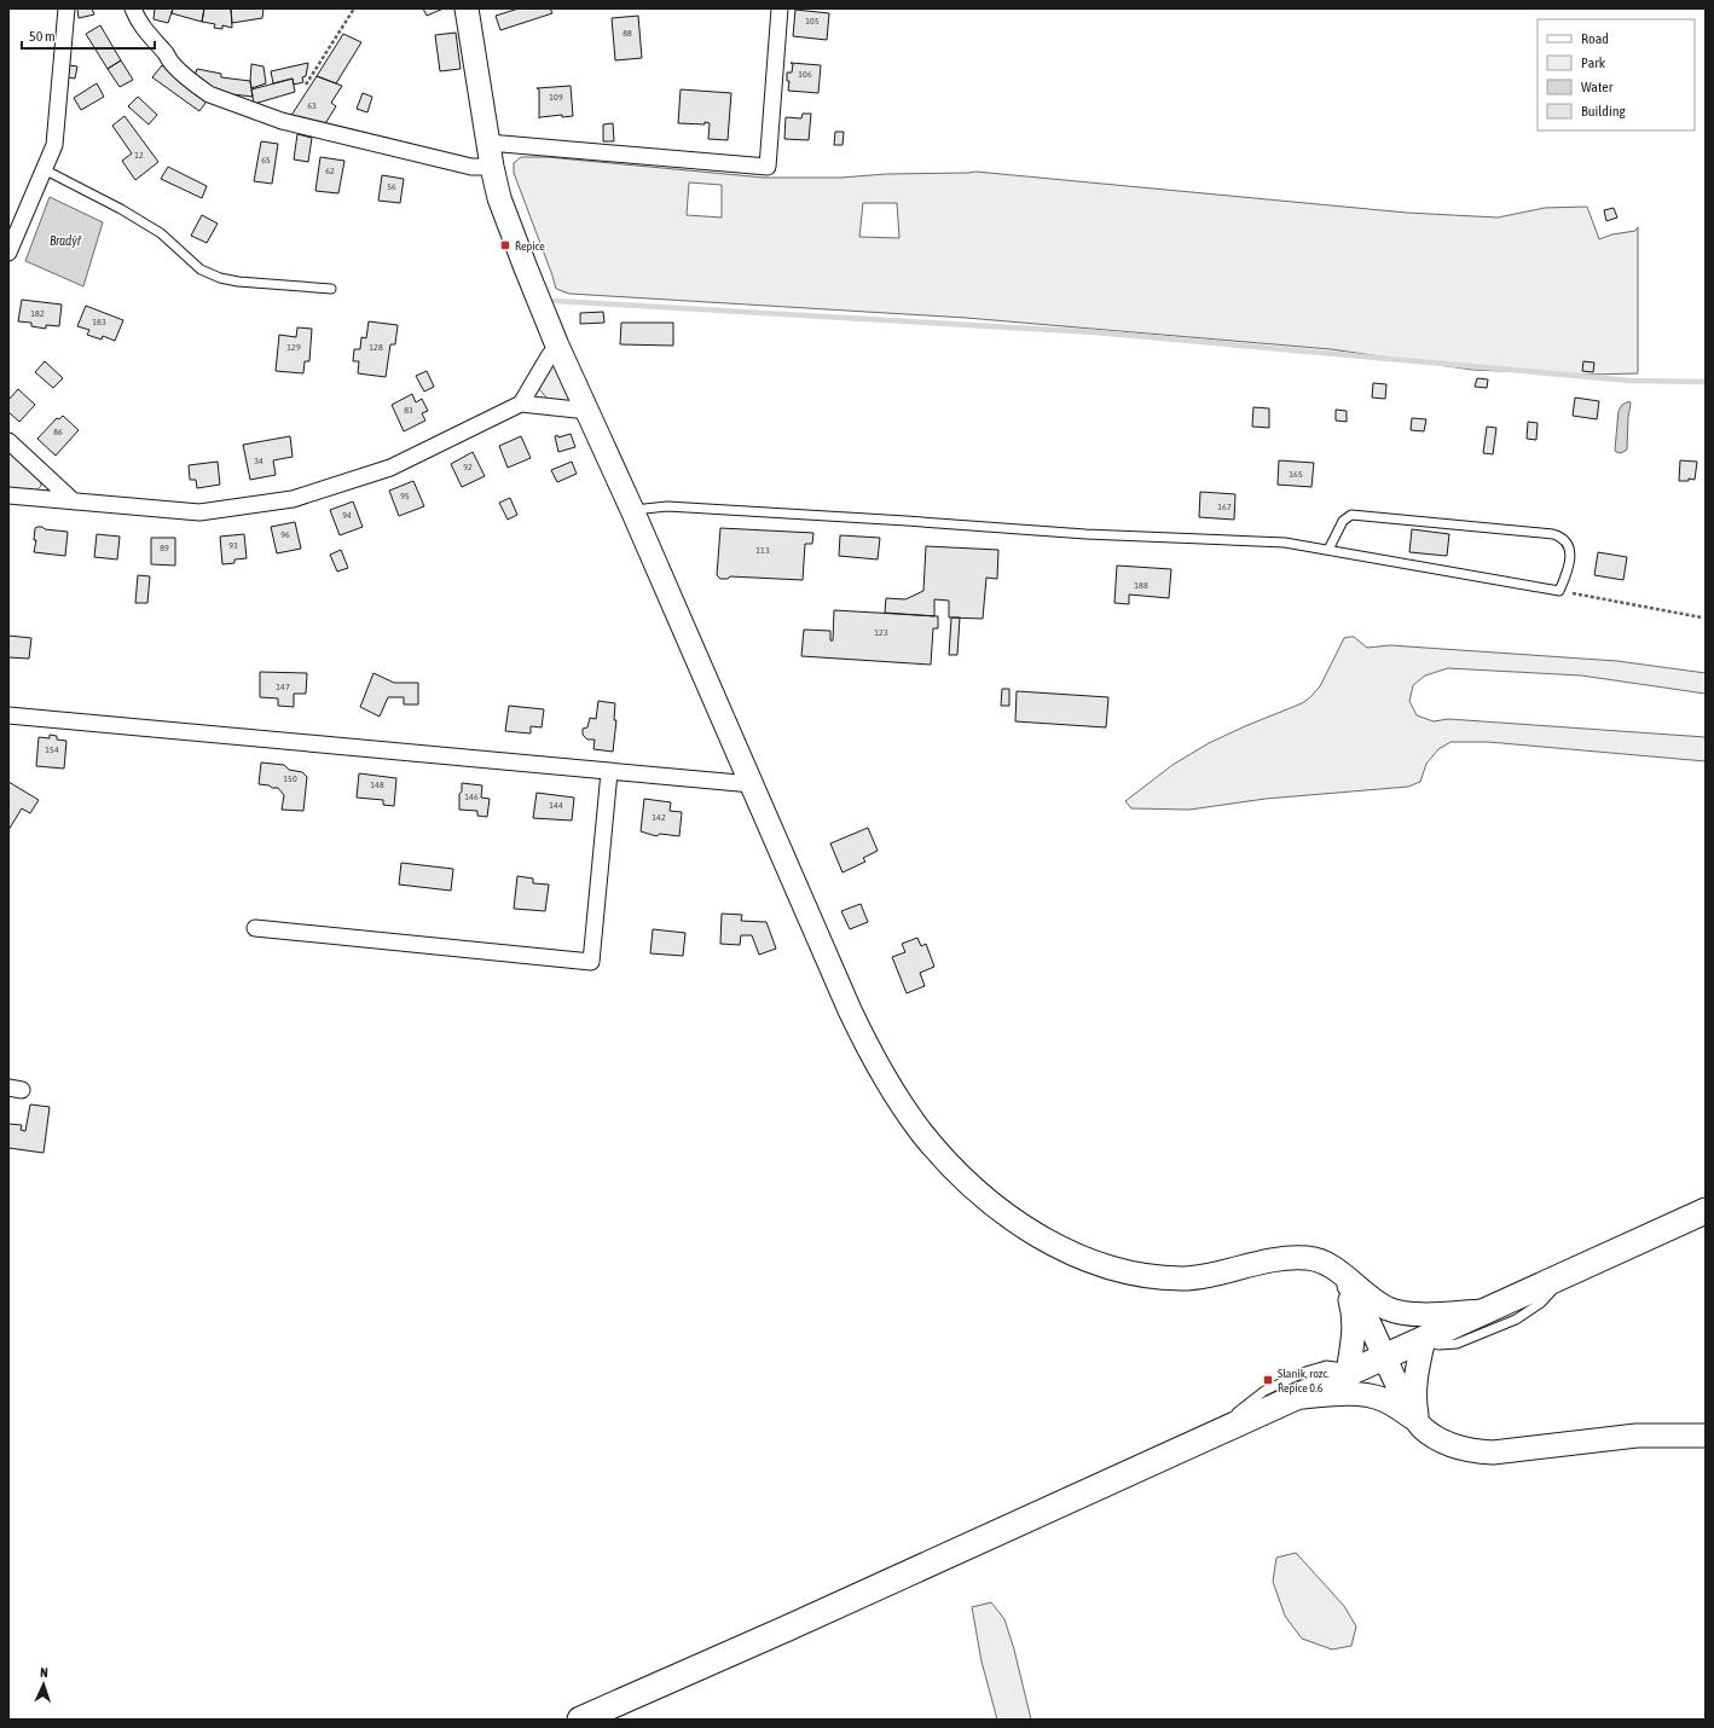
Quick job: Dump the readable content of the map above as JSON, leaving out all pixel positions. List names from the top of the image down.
{
  "water": ["Bradýř"],
  "places": {
    "transit": ["Řepice", "Slaník, rozc. Řepice 0.6"]
  },
  "house_numbers": [
    "105",
    "88",
    "106",
    "109",
    "63",
    "12",
    "65",
    "62",
    "56",
    "182",
    "183",
    "129",
    "128",
    "83",
    "86",
    "34",
    "92",
    "165",
    "95",
    "167",
    "94",
    "96",
    "93",
    "89",
    "113",
    "188",
    "123",
    "147",
    "154",
    "150",
    "148",
    "146",
    "144",
    "142"
  ],
  "legend": [
    "Road",
    "Park",
    "Water",
    "Building"
  ],
  "scale_bar": "50 m",
  "north": "top"
}
